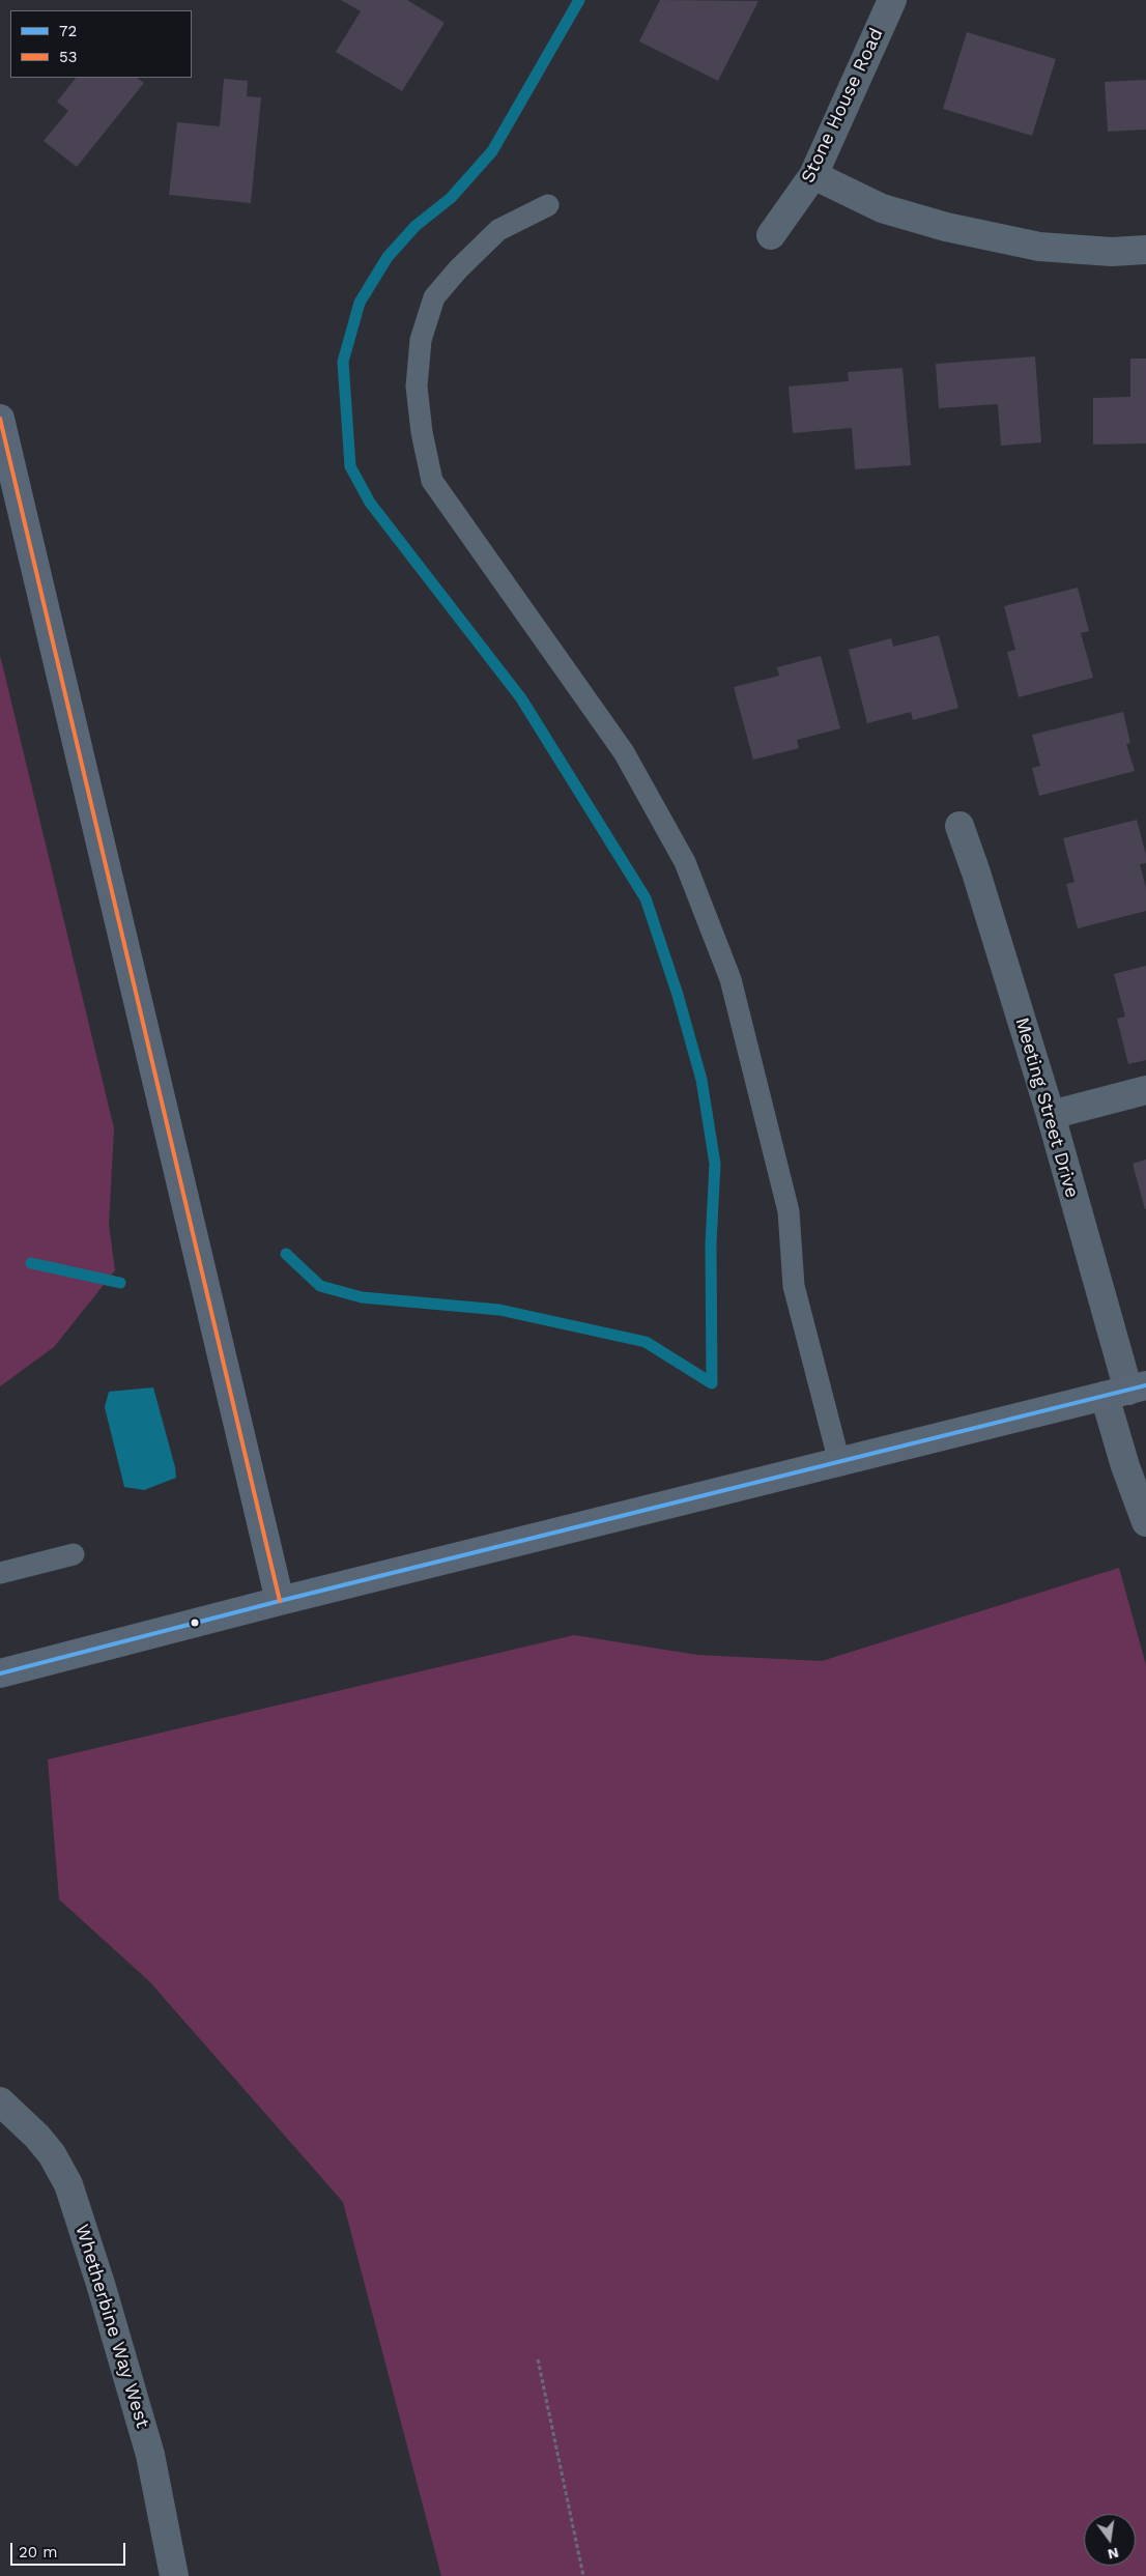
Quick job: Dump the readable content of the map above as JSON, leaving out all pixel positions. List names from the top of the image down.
{
  "streets": {
    "street": ["Stone House Road", "Meeting Street Drive", "Whetherbine Way West"]
  },
  "lines": ["transit line 53", "transit line 72"],
  "legend": ["72", "53"],
  "scale_bar": "20 m",
  "north": "bottom"
}
